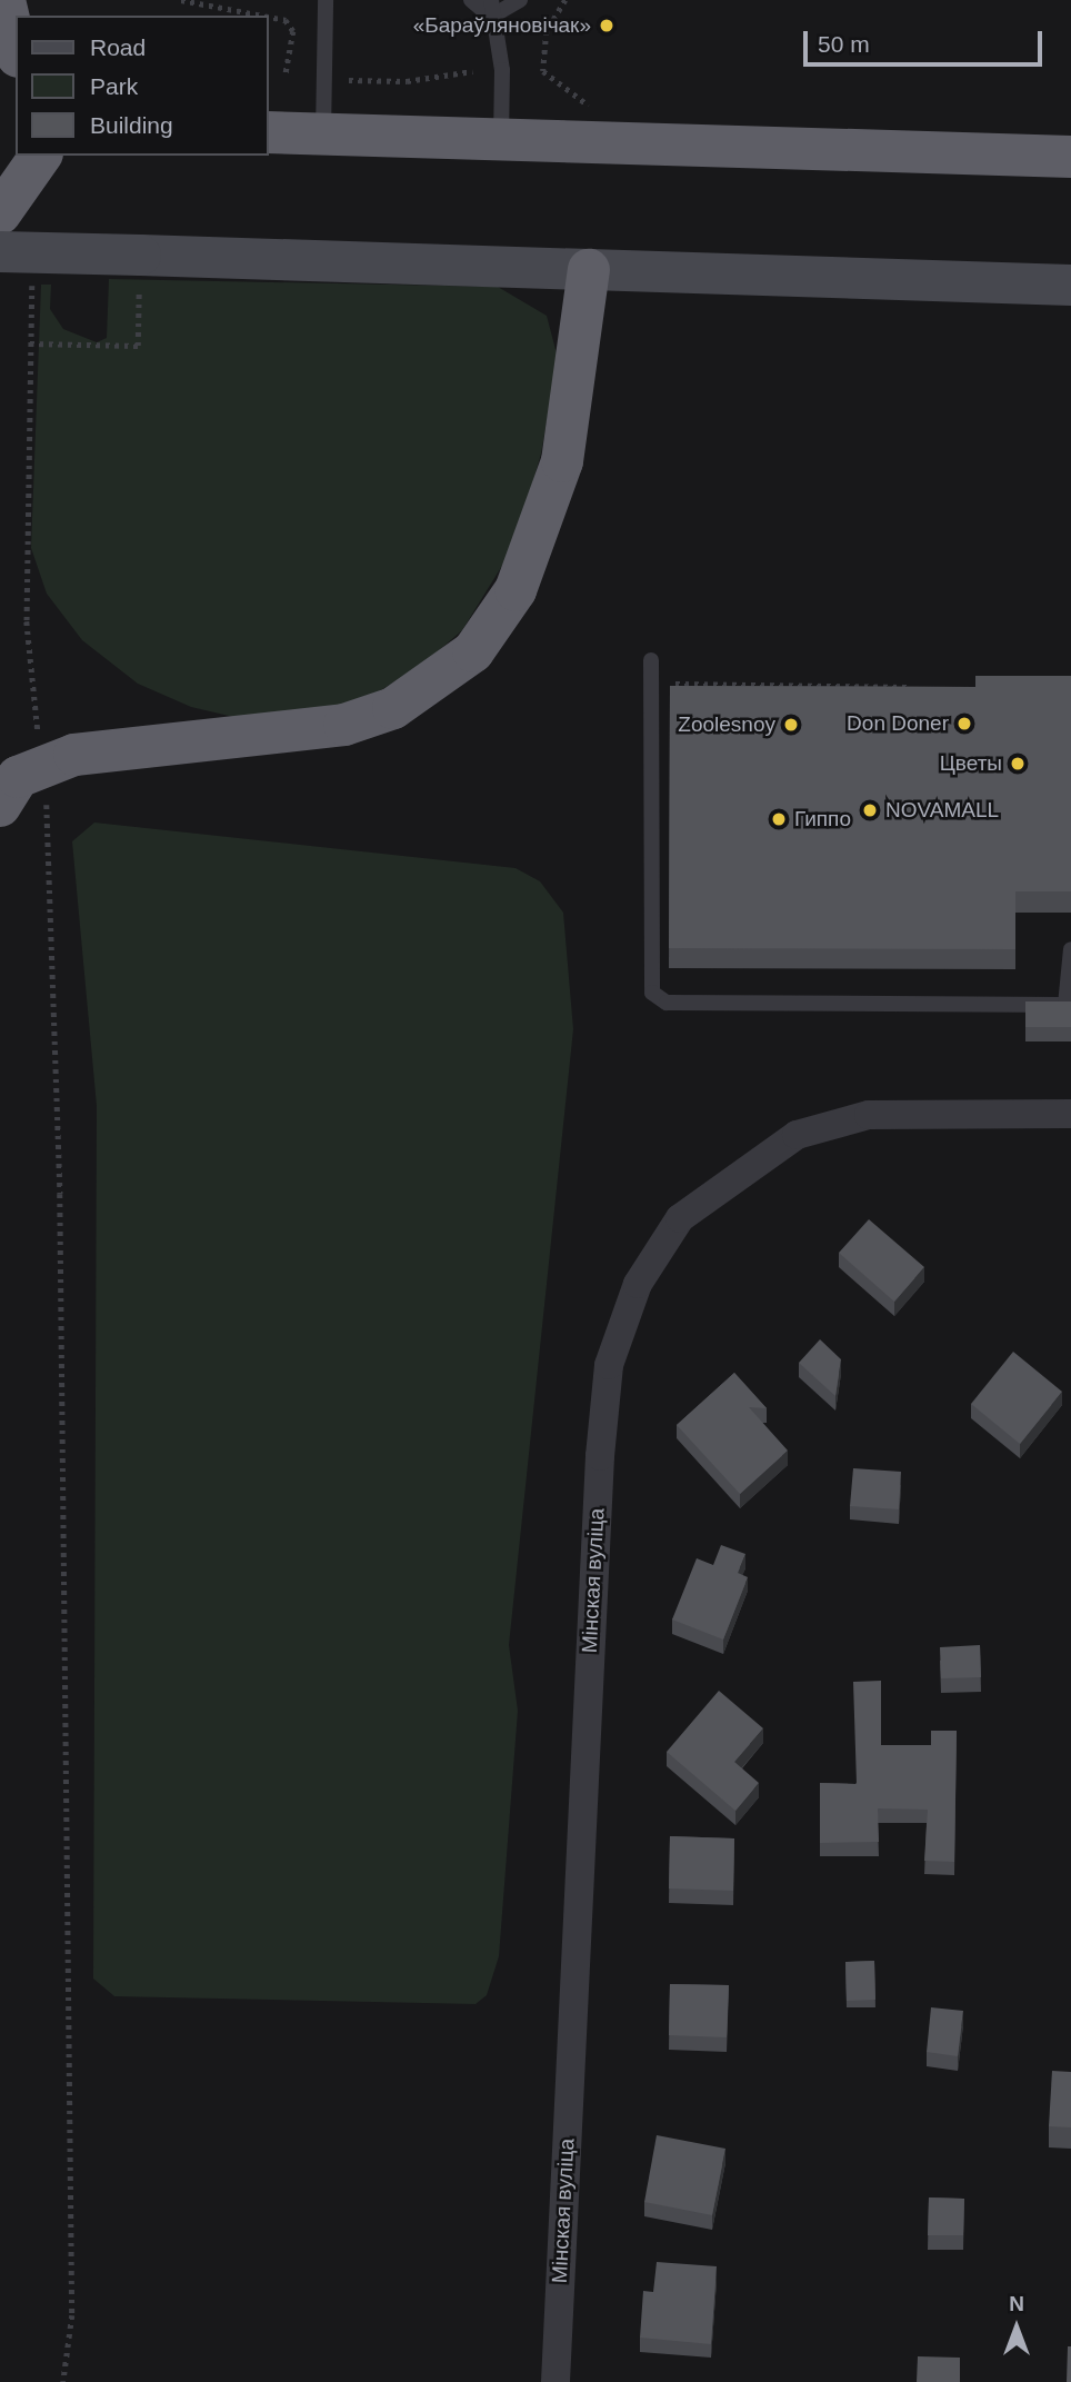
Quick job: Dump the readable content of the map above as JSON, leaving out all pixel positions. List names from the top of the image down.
{
  "streets": {
    "street": ["Мінская вуліца"]
  },
  "places": [
    "«Бараўляновічак»",
    "Don Doner",
    "Zoolesnoy",
    "Цветы",
    "NOVAMALL",
    "Гиппо"
  ],
  "legend": ["Road", "Park", "Building"],
  "scale_bar": "50 m",
  "north": "top"
}
